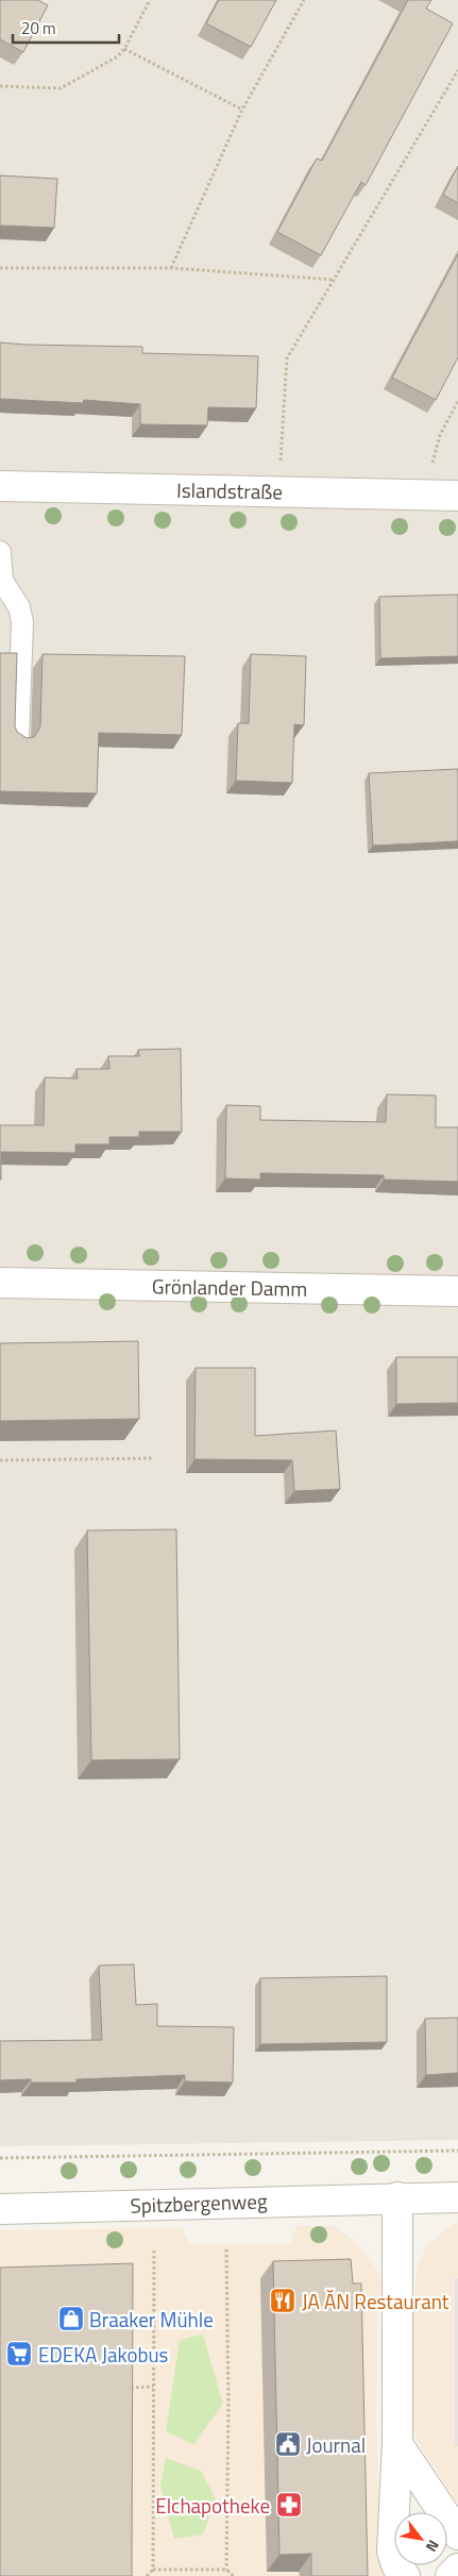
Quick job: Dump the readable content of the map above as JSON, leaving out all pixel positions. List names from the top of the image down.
{
  "streets": {
    "street": ["Islandstraße", "Grönlander Damm", "Spitzbergenweg"]
  },
  "places": {
    "restaurant": ["JA ĂN Restaurant"],
    "shop": ["Braaker Mühle"],
    "supermarket": ["EDEKA Jakobus"],
    "public building": ["Journal"],
    "pharmacy": ["Elchapotheke"]
  },
  "scale_bar": "20 m",
  "north": "bottom right"
}
